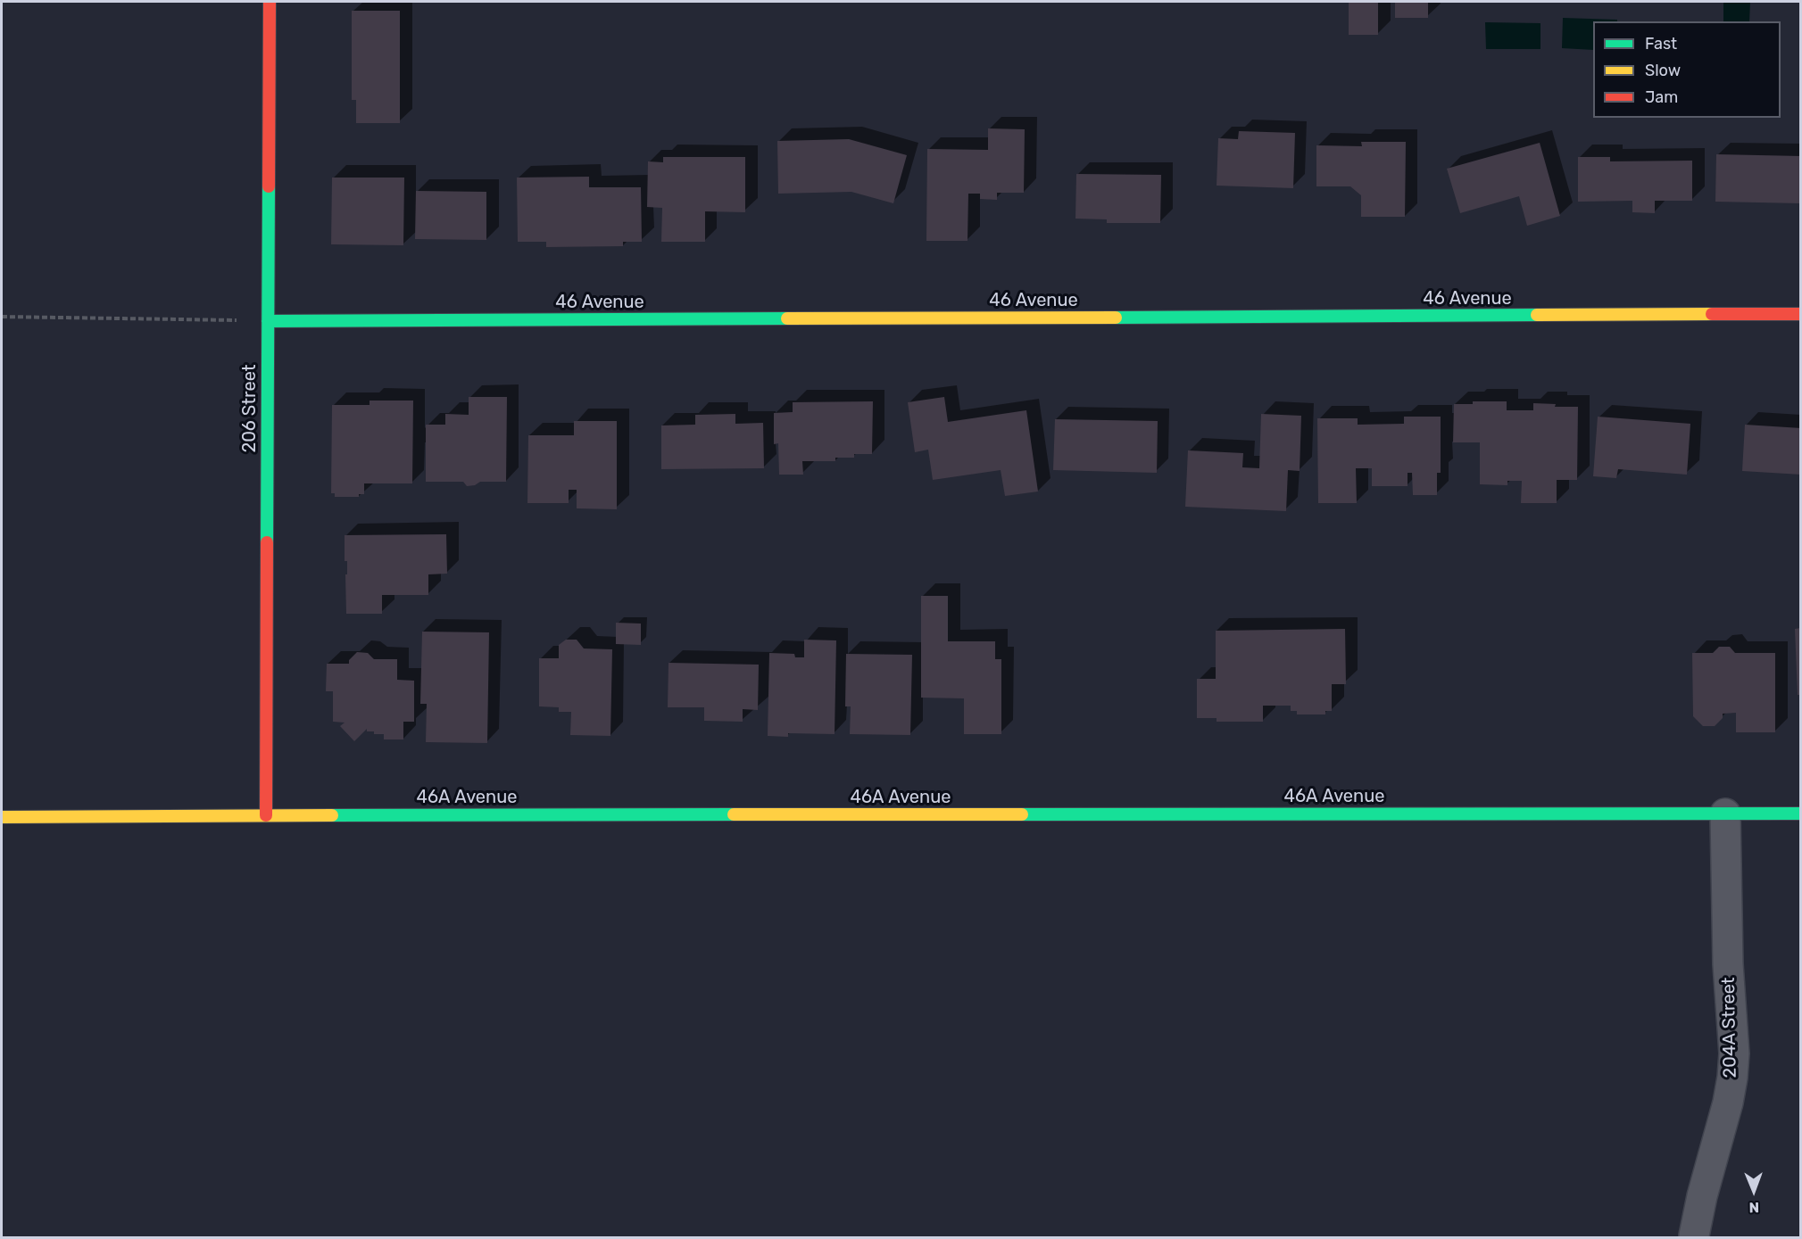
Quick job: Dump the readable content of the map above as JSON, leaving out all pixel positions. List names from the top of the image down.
{
  "streets": {
    "street": [
      "46 Avenue",
      "206 Street",
      "46A Avenue",
      "204A Street"
    ]
  },
  "crossings": [
    ["46 Avenue", "206 Street"],
    ["206 Street", "46A Avenue"],
    ["46A Avenue", "204A Street"]
  ],
  "legend": ["Fast", "Slow", "Jam"],
  "north": "bottom"
}
